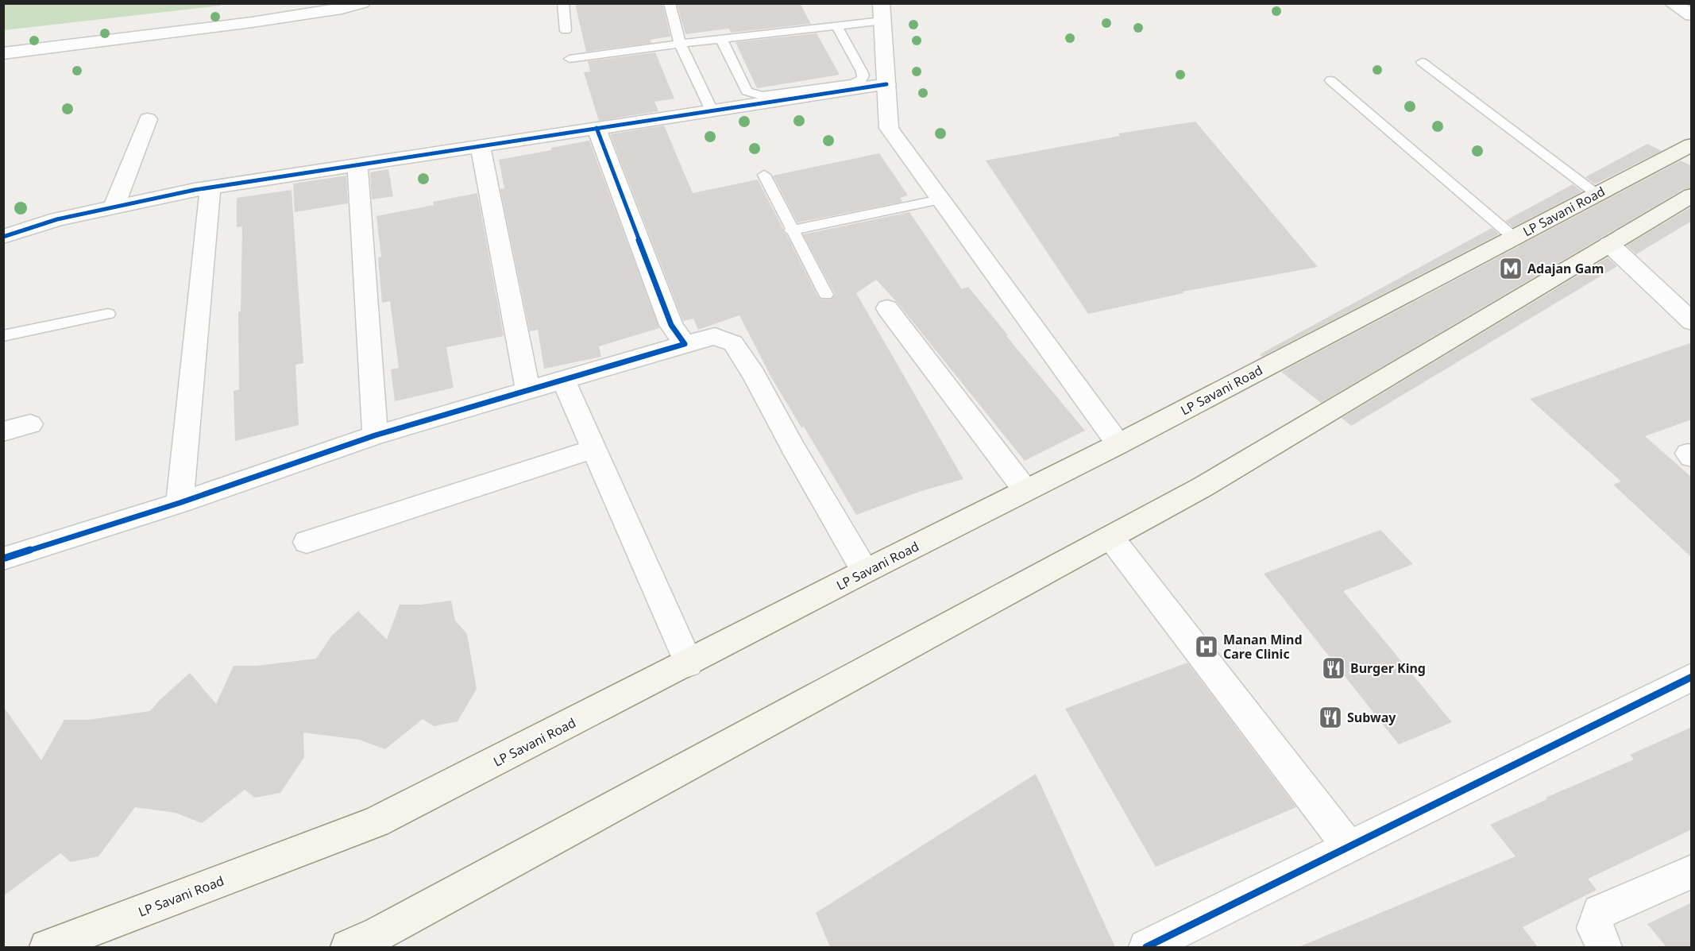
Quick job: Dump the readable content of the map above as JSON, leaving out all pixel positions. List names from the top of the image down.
{
  "streets": {
    "main road": ["LP Savani Road"]
  },
  "places": {
    "metro station": ["Adajan Gam"],
    "hospital": ["Manan Mind Care Clinic"],
    "restaurant": ["Burger King", "Subway"]
  }
}
